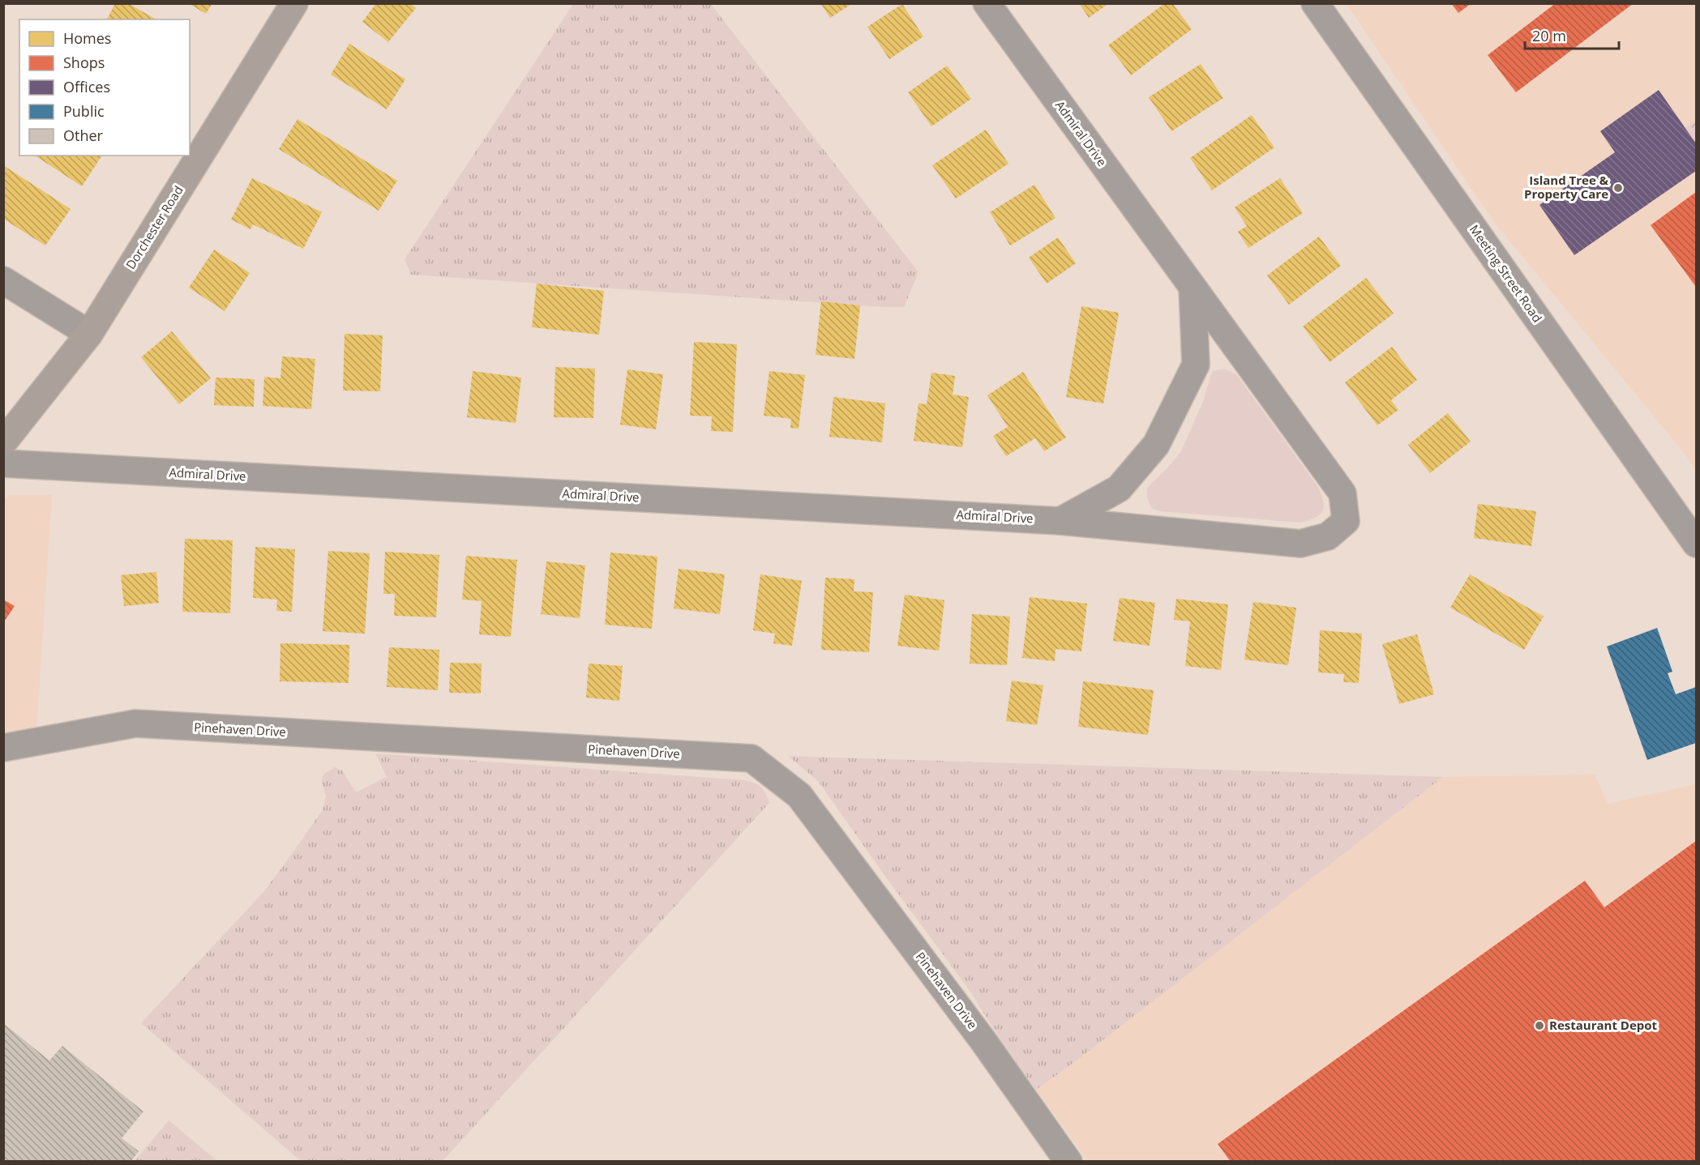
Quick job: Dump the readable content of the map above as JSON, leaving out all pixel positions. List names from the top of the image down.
{
  "streets": {
    "main road": ["Dorchester Road"],
    "street": ["Admiral Drive", "Meeting Street Road", "Pinehaven Drive"]
  },
  "places": ["Island Tree & Property Care", "Restaurant Depot"],
  "legend": [
    "Homes",
    "Shops",
    "Offices",
    "Public",
    "Other"
  ],
  "scale_bar": "20 m"
}
